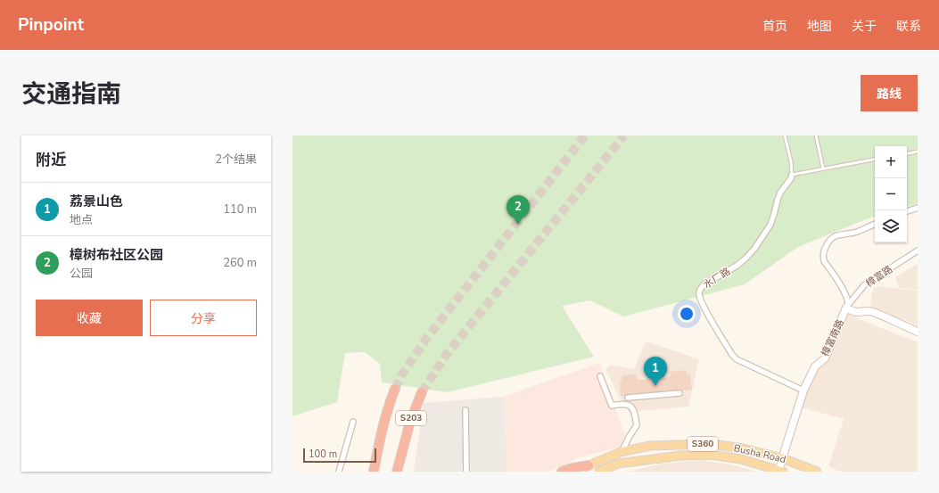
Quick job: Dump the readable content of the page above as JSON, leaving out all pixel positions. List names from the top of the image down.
{
  "streets": {
    "highway": ["S203"],
    "main road": ["S360", "Busha Road"],
    "street": ["樟富路", "水厂路", "樟富南路"]
  },
  "crossings": [
    ["樟富路", "樟富南路"],
    ["水厂路", "樟富南路"],
    ["樟富南路", "Busha Road"]
  ],
  "scale_bar": "100 m",
  "page": {
    "header": "Pinpoint",
    "nav": [
      "首页",
      "地图",
      "关于",
      "联系"
    ],
    "title": "交通指南",
    "buttons": [
      "路线",
      ["收藏", "分享"]
    ],
    "heading": ["附近", "2个结果"],
    "map_buttons": ["+", "−"],
    "list": [
      {
        "mark": "1",
        "name": "荔景山色",
        "note": "地点",
        "value": "110 m"
      },
      {
        "mark": "2",
        "name": "樟树布社区公园",
        "note": "公园",
        "value": "260 m"
      }
    ],
    "pins": ["2", "1"],
    "scale": "100 m"
  }
}
